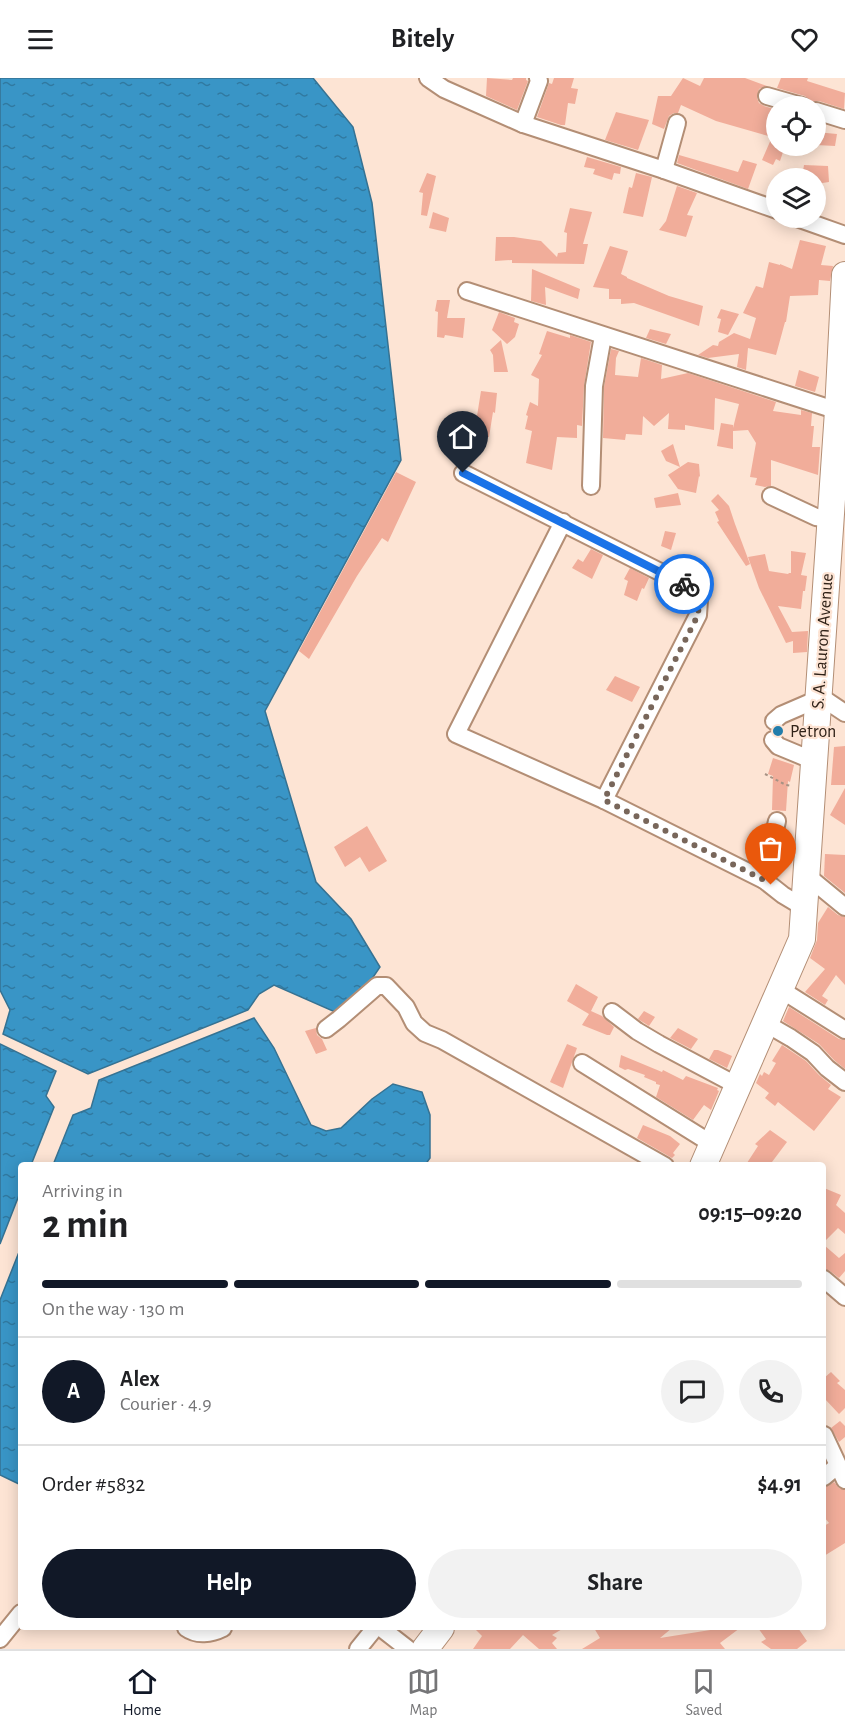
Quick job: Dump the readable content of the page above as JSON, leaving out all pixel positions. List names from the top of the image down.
{
  "streets": {
    "highway": ["S. A. Lauron Avenue"]
  },
  "places": ["Petron"],
  "page": {
    "header": "Bitely",
    "heading": ["2 min", "Arriving in", "09:15–09:20"],
    "panel": [
      "Alex",
      "Courier · 4.9",
      "Order #5832",
      "$4.91"
    ],
    "bar": "On the way · 130 m",
    "round": "A",
    "buttons": ["Help", "Share"],
    "tabs": ["Home", "Map", "Saved"]
  }
}
